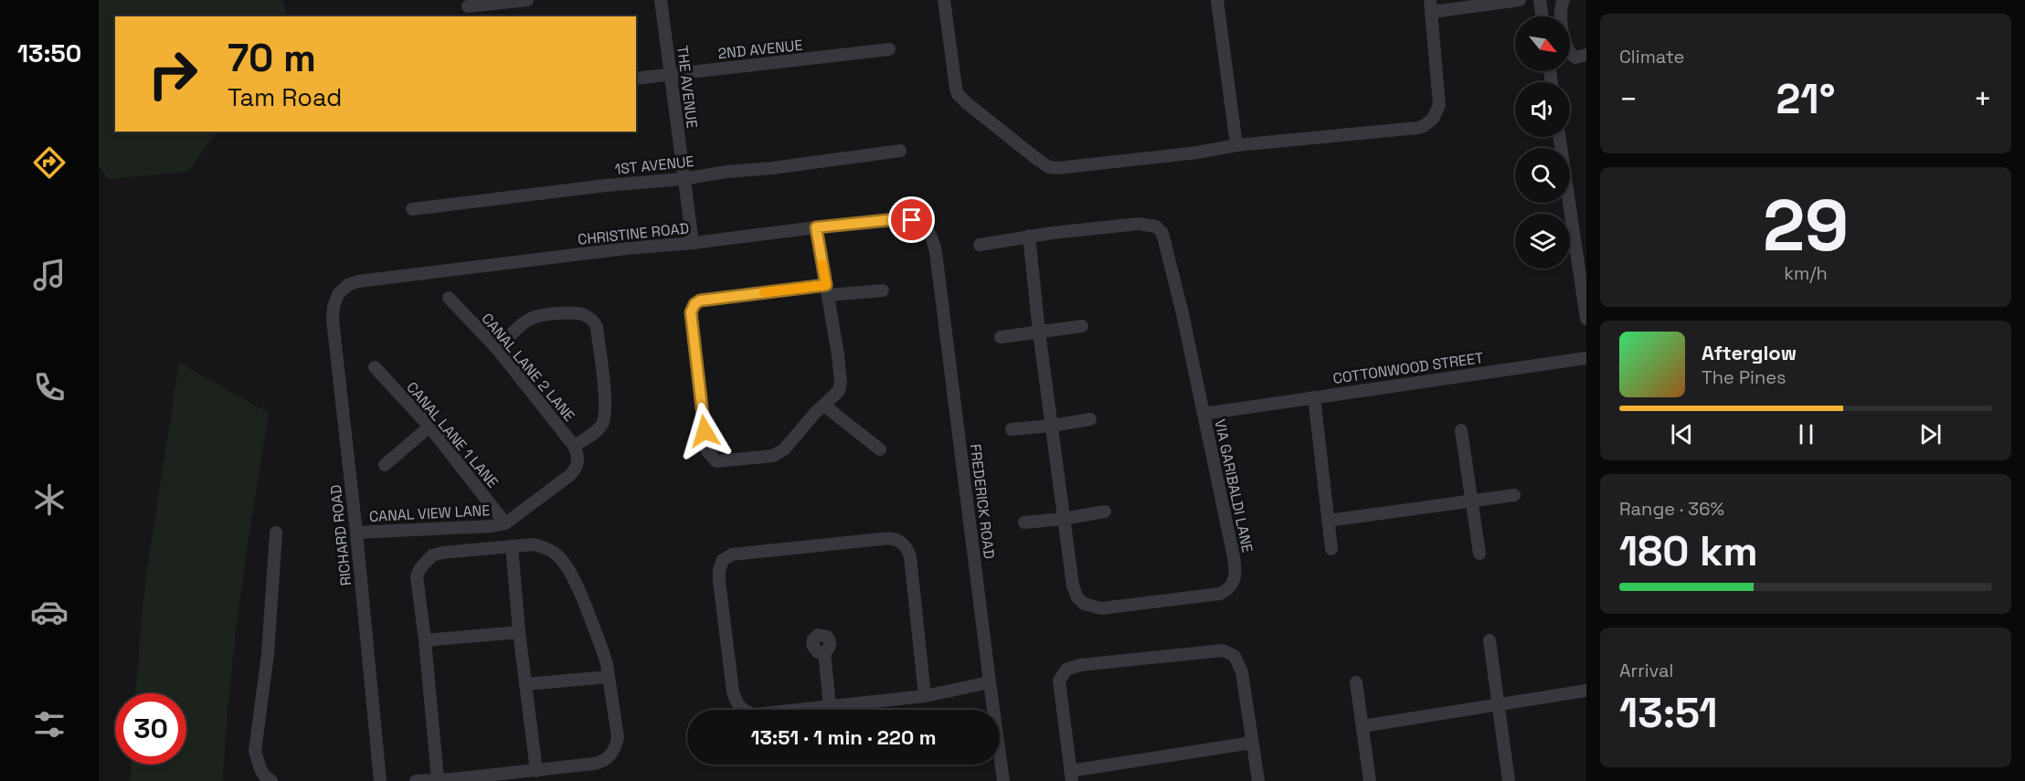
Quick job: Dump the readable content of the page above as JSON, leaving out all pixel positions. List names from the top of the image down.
{
  "streets": {
    "street": [
      "2ND AVENUE",
      "THE AVENUE",
      "1ST AVENUE",
      "CHRISTINE ROAD",
      "CANAL LANE 2 LANE",
      "COTTONWOOD STREET",
      "CANAL LANE 1 LANE",
      "VIA GARIBALDI LANE",
      "FREDERICK ROAD",
      "CANAL VIEW LANE",
      "RICHARD ROAD"
    ]
  },
  "crossings": [
    ["2ND AVENUE", "THE AVENUE"],
    ["THE AVENUE", "1ST AVENUE"],
    ["THE AVENUE", "CHRISTINE ROAD"],
    ["CHRISTINE ROAD", "FREDERICK ROAD"],
    ["CHRISTINE ROAD", "RICHARD ROAD"],
    ["CANAL LANE 2 LANE", "CANAL VIEW LANE"],
    ["COTTONWOOD STREET", "VIA GARIBALDI LANE"],
    ["CANAL LANE 1 LANE", "CANAL VIEW LANE"],
    ["CANAL VIEW LANE", "RICHARD ROAD"]
  ],
  "north": "bottom right",
  "page": {
    "tabs": "13:50",
    "tile": [
      "Climate",
      ["29", "km/h"],
      ["Range · 36%", "180 km"],
      ["Arrival", "13:51"]
    ],
    "turn": ["70 m", "Tam Road"],
    "heat": ["−", "21°", "+"],
    "song": ["Afterglow", "The Pines"],
    "limit": "30",
    "trip": "13:51 · 1 min · 220 m"
  }
}
